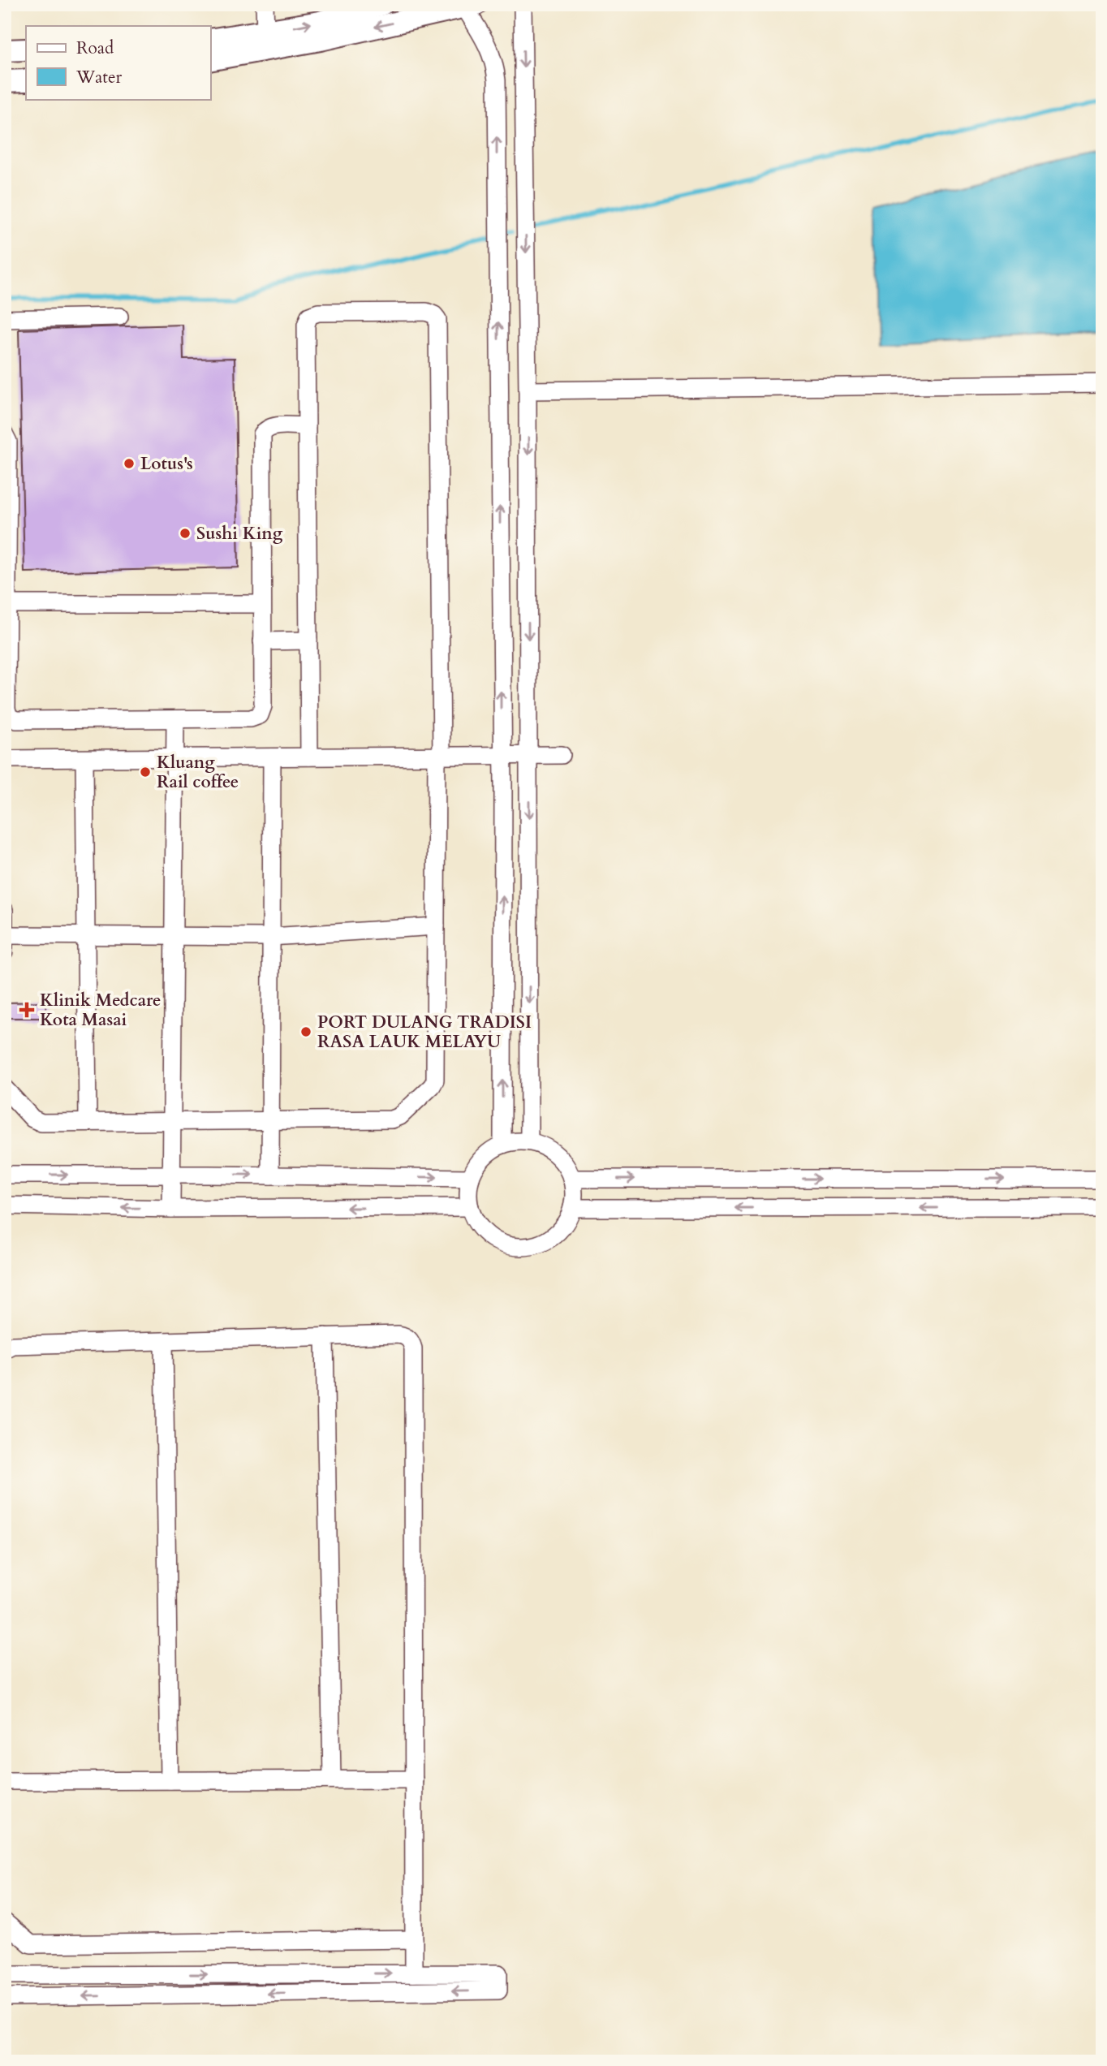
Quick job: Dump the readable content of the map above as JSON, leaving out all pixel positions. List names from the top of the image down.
{
  "places": {
    "other": [
      "Lotus's",
      "Sushi King",
      "Kluang Rail coffee",
      "PORT DULANG TRADISI RASA LAUK MELAYU"
    ],
    "health": ["Klinik Medcare Kota Masai"]
  },
  "legend": ["Road", "Water"]
}
